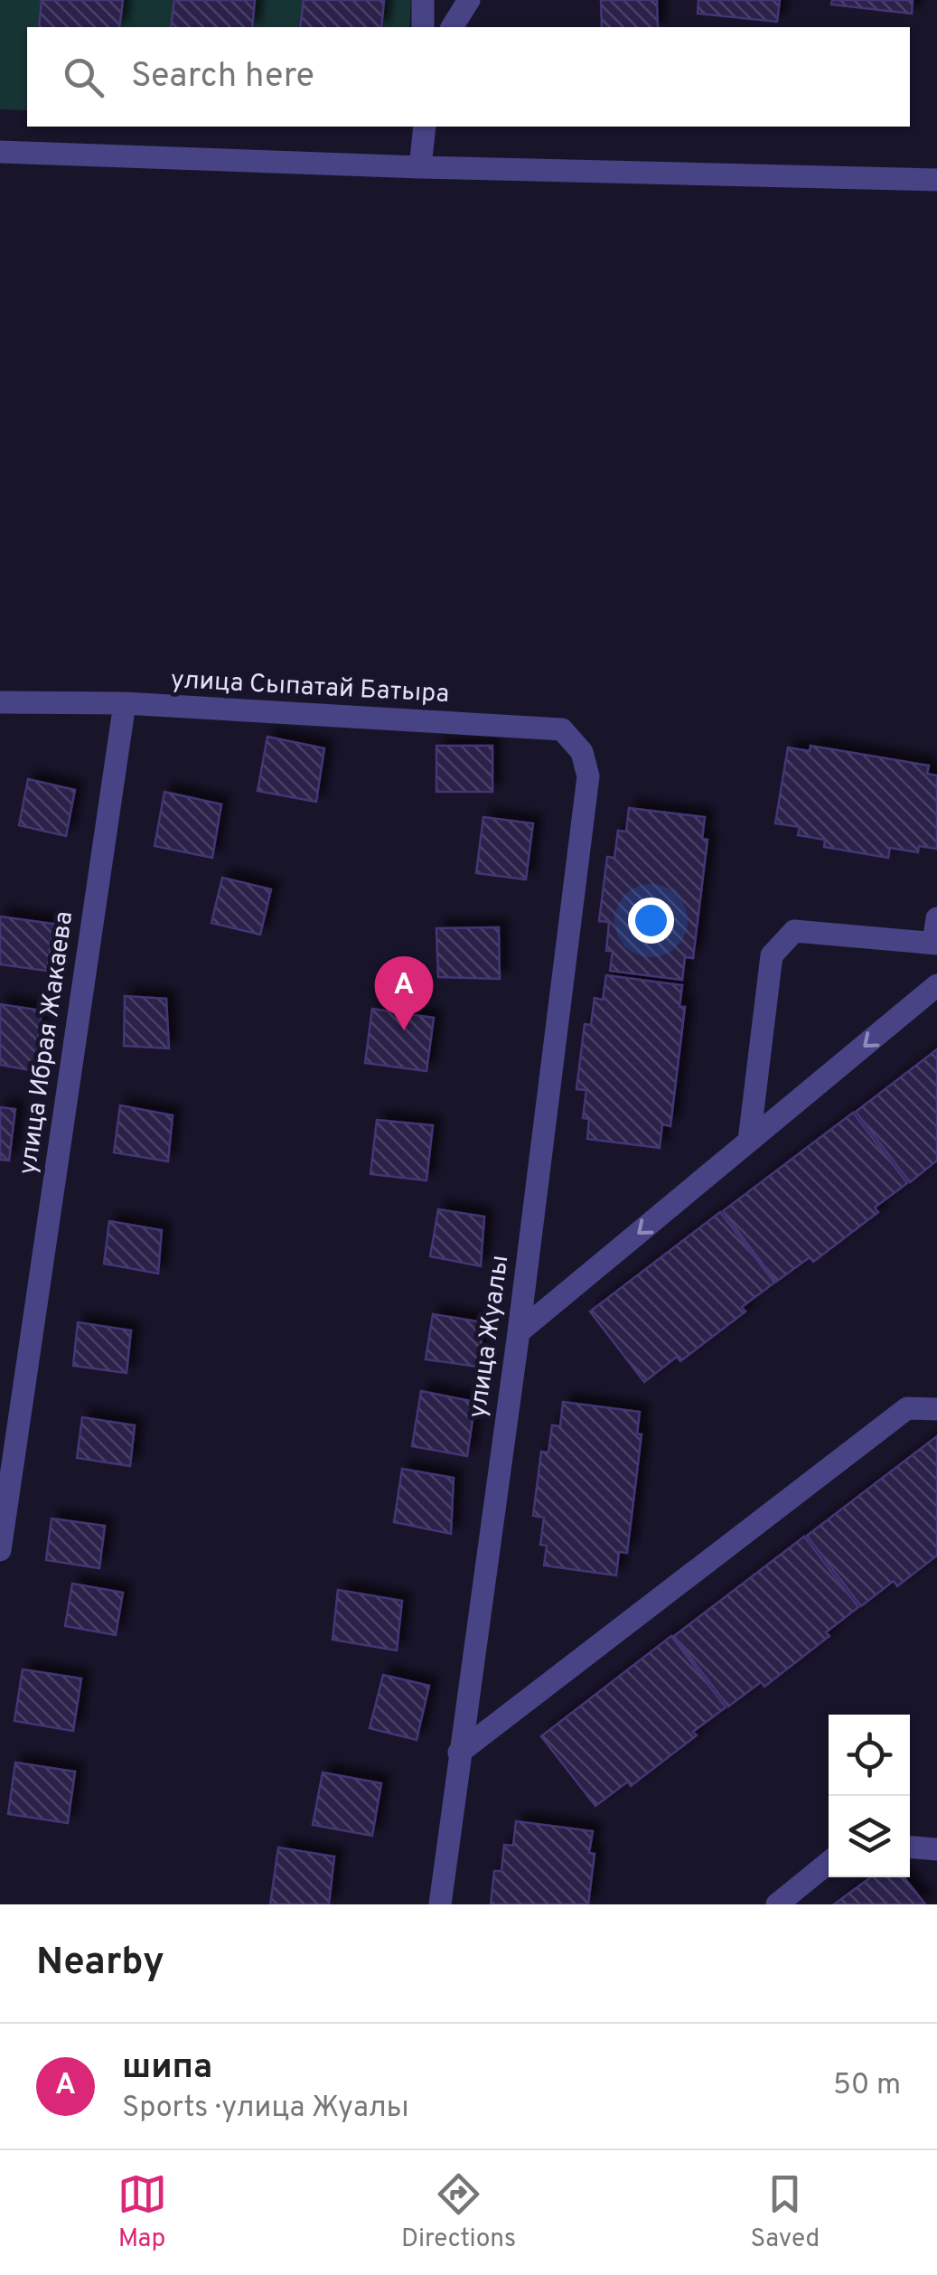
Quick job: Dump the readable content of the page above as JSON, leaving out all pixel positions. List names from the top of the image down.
{
  "streets": {
    "street": ["улица Сыпатай Батыра", "улица Ибрая Жакаева", "улица Жуалы"]
  },
  "crossings": [
    ["улица Сыпатай Батыра", "улица Ибрая Жакаева"],
    ["улица Сыпатай Батыра", "улица Жуалы"]
  ],
  "page": {
    "search": "Search here",
    "pins": "A",
    "heading": "Nearby",
    "list": [
      {
        "mark": "A",
        "name": "шипа",
        "note": "Sports · улица Жуалы",
        "value": "50 m"
      }
    ],
    "nav": ["Map", "Directions", "Saved"]
  }
}
